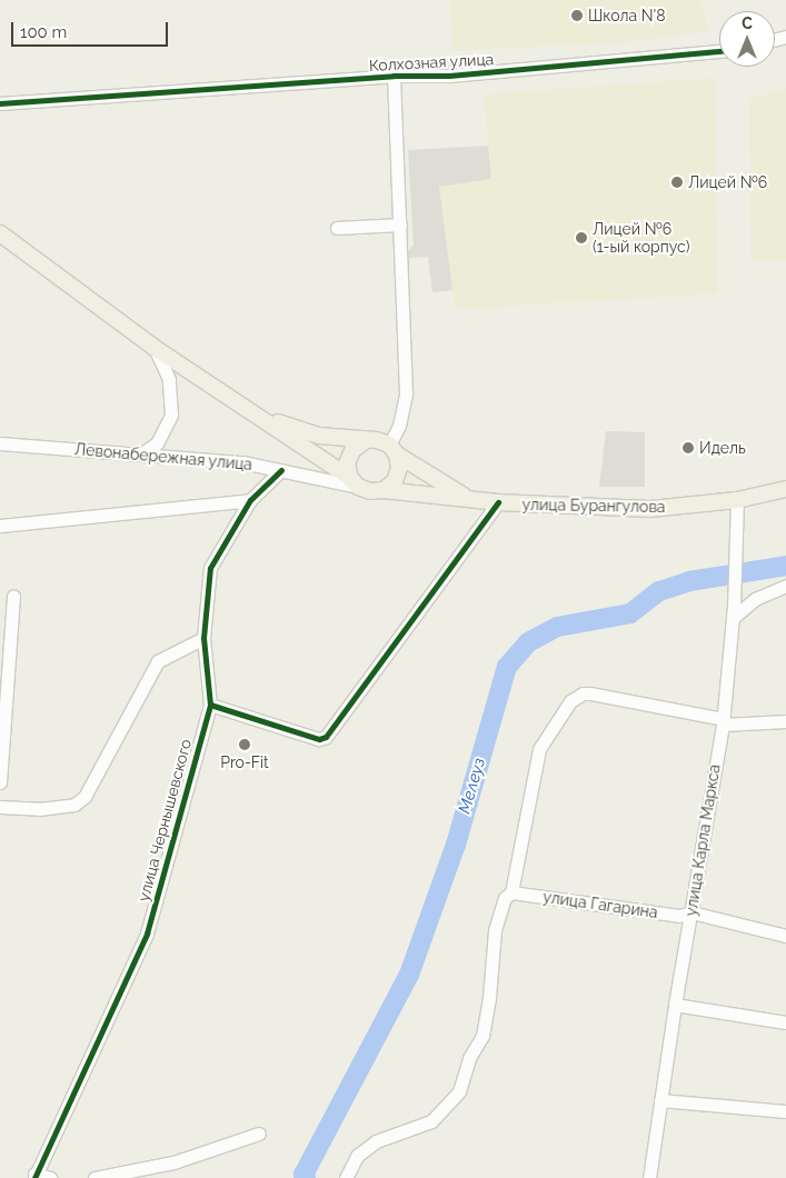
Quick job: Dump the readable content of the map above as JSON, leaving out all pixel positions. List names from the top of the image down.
{
  "streets": {
    "main road": ["улица Бурангулова"],
    "street": [
      "Колхозная улица",
      "Левонабережная улица",
      "улица Чернышевского",
      "улица Карла Маркса",
      "улица Гагарина"
    ]
  },
  "crossings": [
    ["Левонабережная улица", "улица Бурангулова"],
    ["Левонабережная улица", "улица Чернышевского"],
    ["улица Бурангулова", "улица Карла Маркса"],
    ["улица Карла Маркса", "улица Гагарина"]
  ],
  "water": ["Мелеуз"],
  "places": [
    "Школа N'8",
    "Лицей №6",
    "Лицей №6 (1-ый корпус)",
    "Идель",
    "Pro-Fit"
  ],
  "scale_bar": "100 m",
  "north": "top"
}
